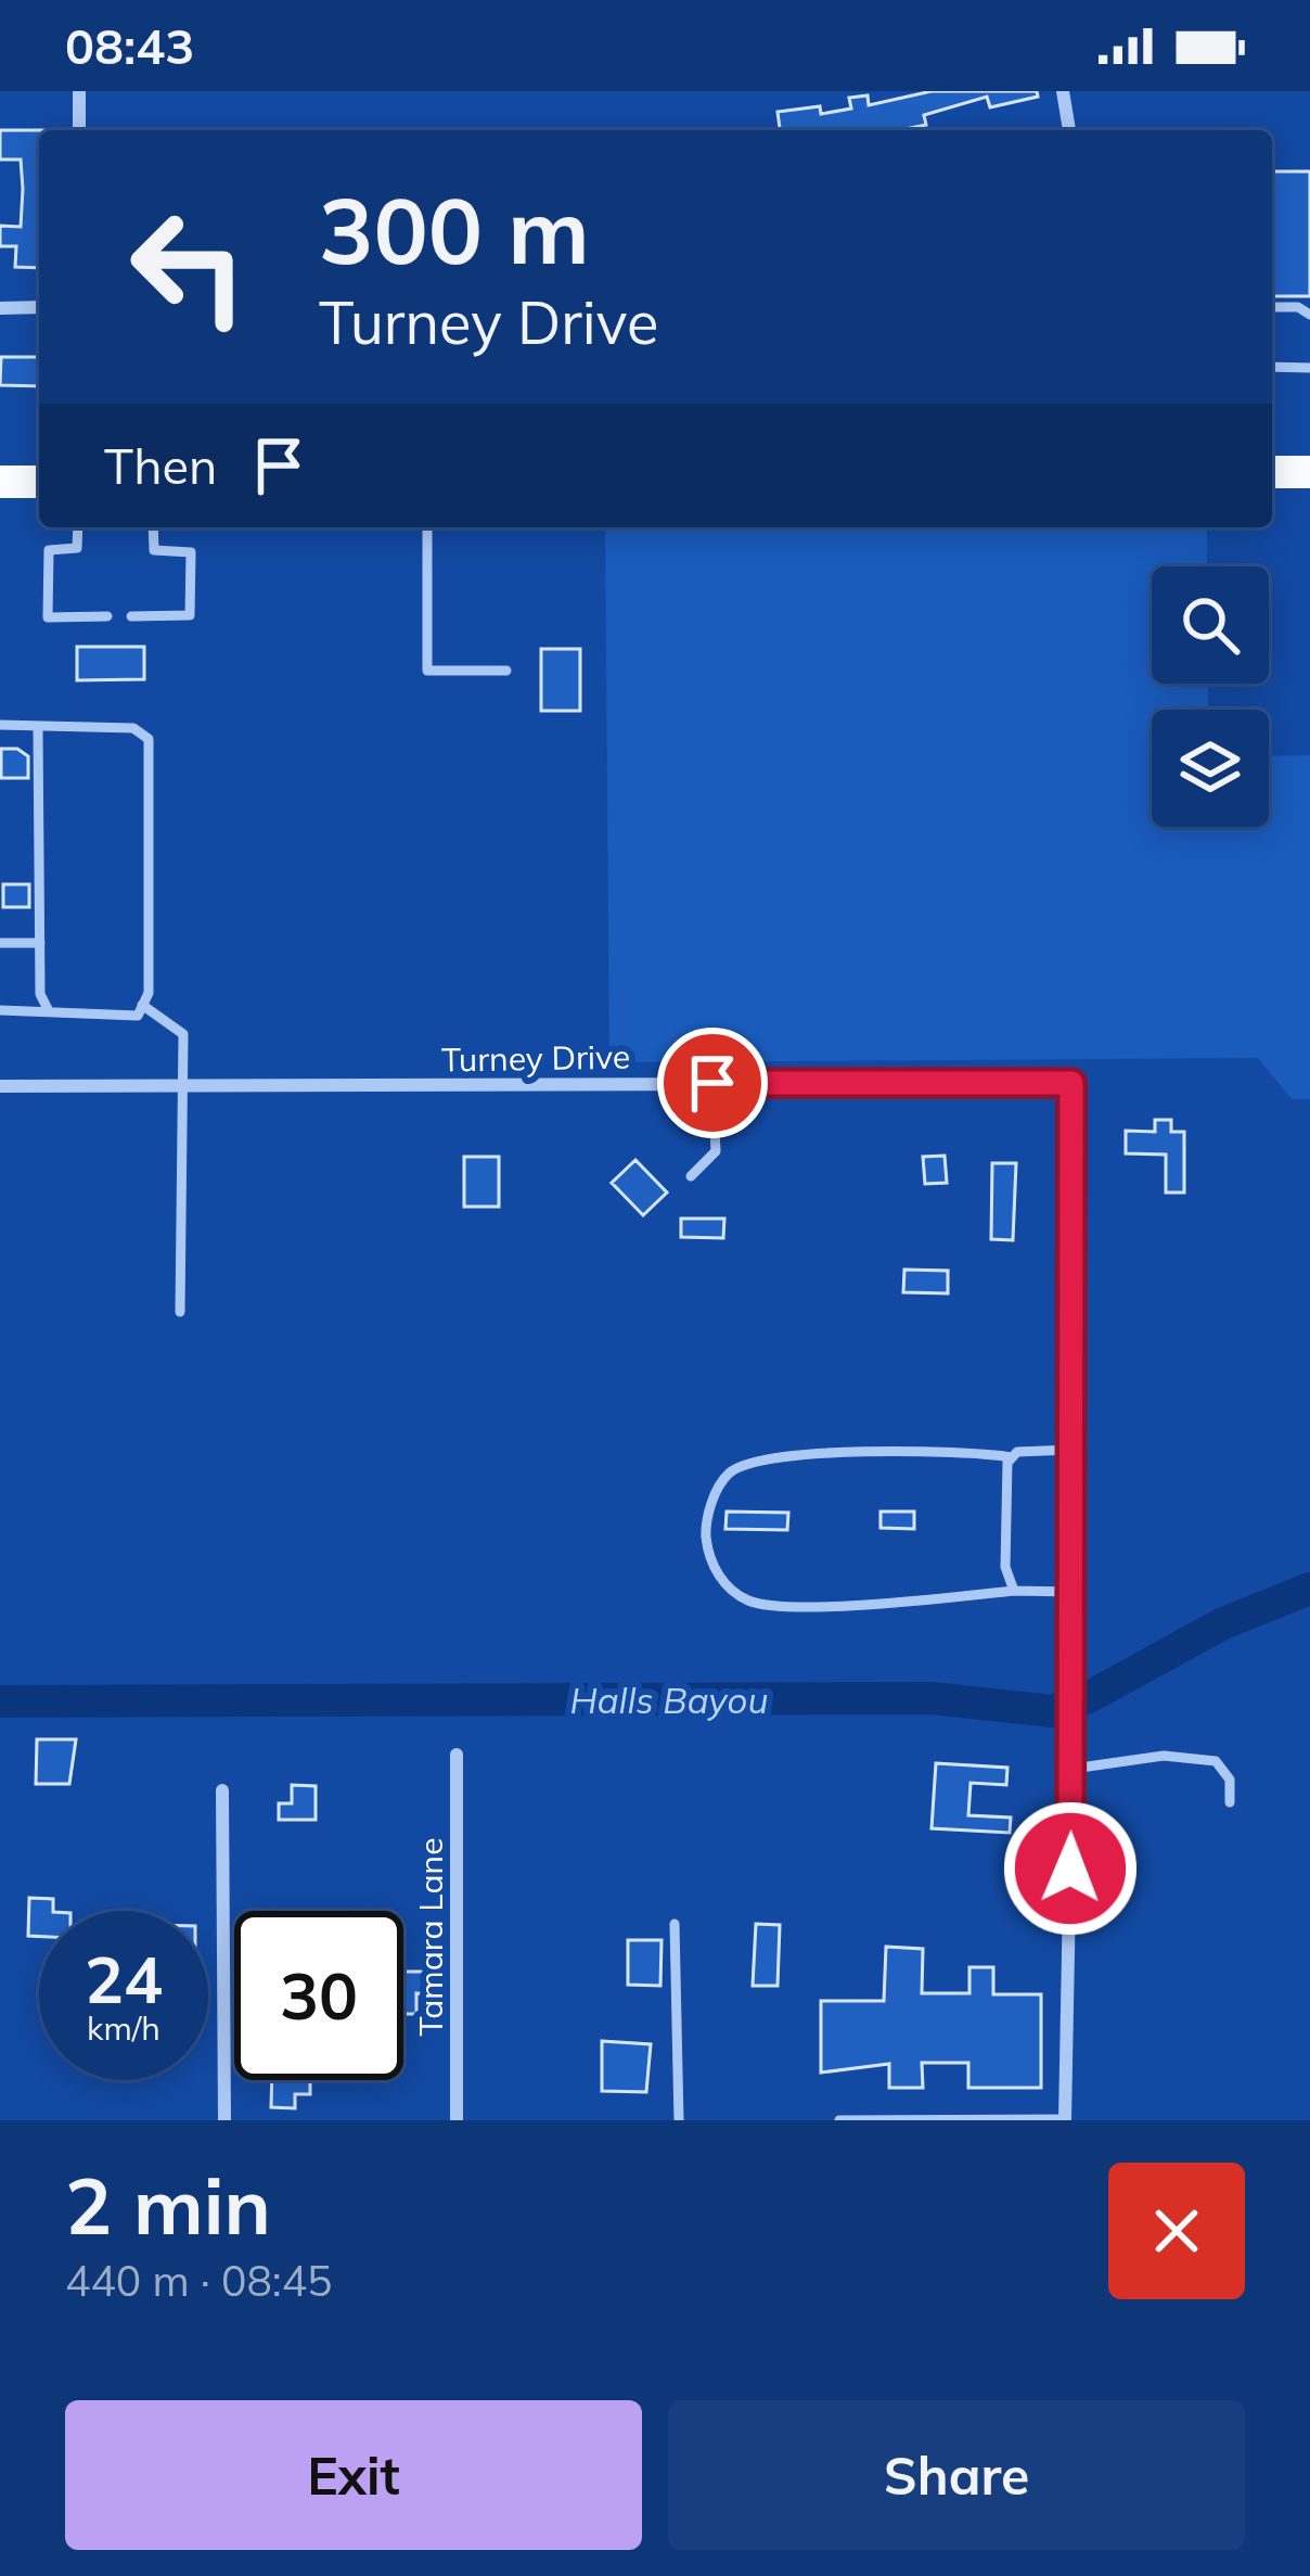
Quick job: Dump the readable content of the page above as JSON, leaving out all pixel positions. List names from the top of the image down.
{
  "streets": {
    "street": ["Turney Drive", "Tamara Lane"]
  },
  "water": ["Halls Bayou"],
  "page": {
    "status": "08:43",
    "turn": ["300 m", "Turney Drive"],
    "then": "Then",
    "speed": "24 km/h",
    "limit": "30",
    "heading": ["2 min", "440 m · 08:45"],
    "buttons": ["Exit", "Share"]
  }
}
